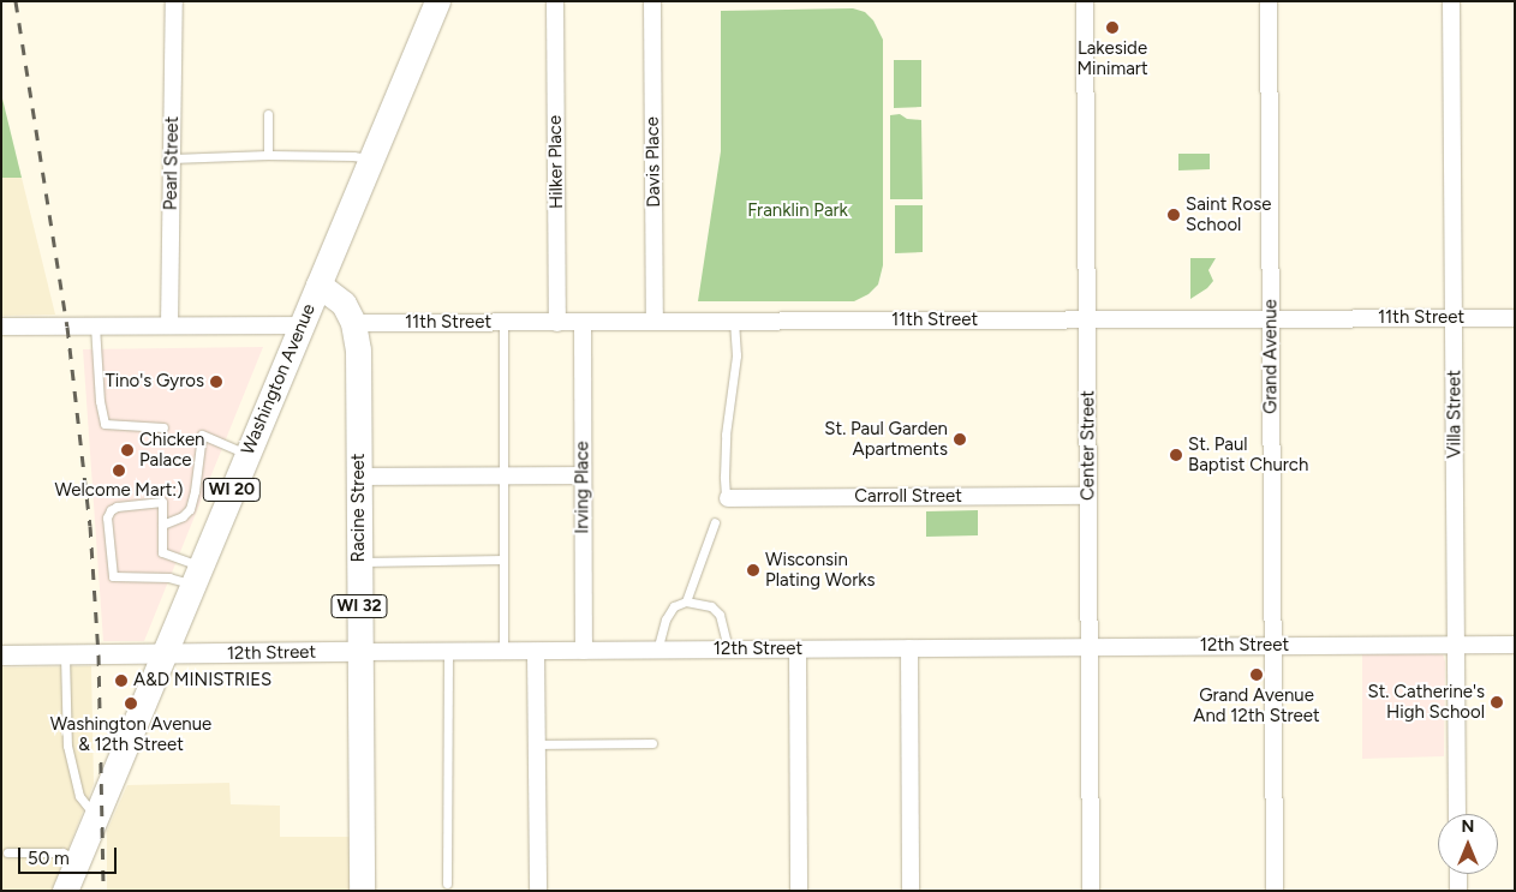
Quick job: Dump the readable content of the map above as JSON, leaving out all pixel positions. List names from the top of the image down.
{
  "streets": {
    "main road": [
      "Washington Avenue",
      "WI 20",
      "Racine Street",
      "WI 32"
    ],
    "street": [
      "Hilker Place",
      "Davis Place",
      "Pearl Street",
      "11th Street",
      "Grand Avenue",
      "Villa Street",
      "Center Street",
      "Irving Place",
      "Carroll Street",
      "12th Street"
    ]
  },
  "crossings": [
    ["Hilker Place", "11th Street"],
    ["Davis Place", "11th Street"],
    ["11th Street", "Grand Avenue"],
    ["11th Street", "Villa Street"],
    ["11th Street", "Center Street"],
    ["11th Street", "Irving Place"],
    ["11th Street", "Racine Street"],
    ["Grand Avenue", "12th Street"],
    ["Washington Avenue", "Racine Street"],
    ["Washington Avenue", "12th Street"],
    ["Villa Street", "12th Street"],
    ["Center Street", "Carroll Street"],
    ["Center Street", "12th Street"],
    ["Irving Place", "12th Street"],
    ["Racine Street", "12th Street"]
  ],
  "parks": ["Franklin Park"],
  "places": [
    "Lakeside Minimart",
    "Saint Rose School",
    "Tino's Gyros",
    "St. Paul Garden Apartments",
    "Chicken Palace",
    "St. Paul Baptist Church",
    "Welcome Mart:)",
    "Wisconsin Plating Works",
    "Grand Avenue And 12th Street",
    "A&D MINISTRIES",
    "St. Catherine's High School",
    "Washington Avenue & 12th Street"
  ],
  "scale_bar": "50 m",
  "north": "top"
}
